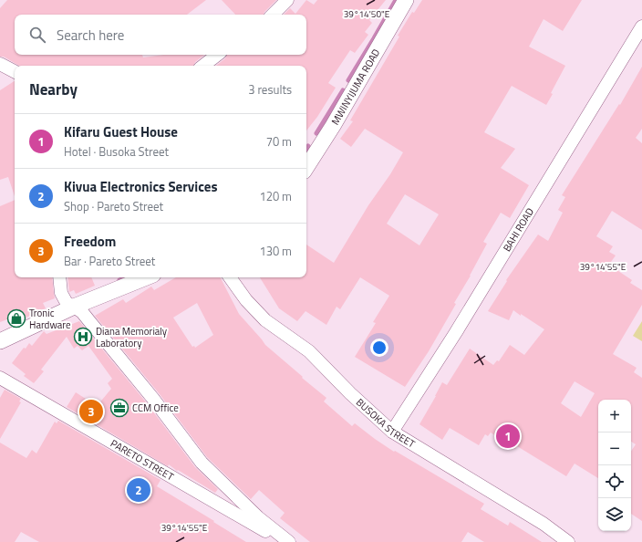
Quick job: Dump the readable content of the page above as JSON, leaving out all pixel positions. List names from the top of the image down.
{
  "streets": {
    "street": [
      "MWINYIJUMA ROAD",
      "BAHI ROAD",
      "BUSOKA STREET",
      "PARETO STREET"
    ]
  },
  "crossings": [
    ["BAHI ROAD", "BUSOKA STREET"]
  ],
  "places": {
    "shop": ["Tronic Hardware"],
    "hospital": ["Diana Memorialy Laboratory"],
    "office": ["CCM Office"]
  },
  "page": {
    "search": "Search here",
    "heading": ["Nearby", "3 results"],
    "list": [
      {
        "mark": "1",
        "name": "Kifaru Guest House",
        "note": "Hotel · Busoka Street",
        "value": "70 m"
      },
      {
        "mark": "2",
        "name": "Kivua Electronics Services",
        "note": "Shop · Pareto Street",
        "value": "120 m"
      },
      {
        "mark": "3",
        "name": "Freedom",
        "note": "Bar · Pareto Street",
        "value": "130 m"
      }
    ],
    "pins": ["3", "1", "2"],
    "map_buttons": ["+", "−"]
  },
  "coordinates": ["39°14'50\"E", "39°14'55\"E"]
}
